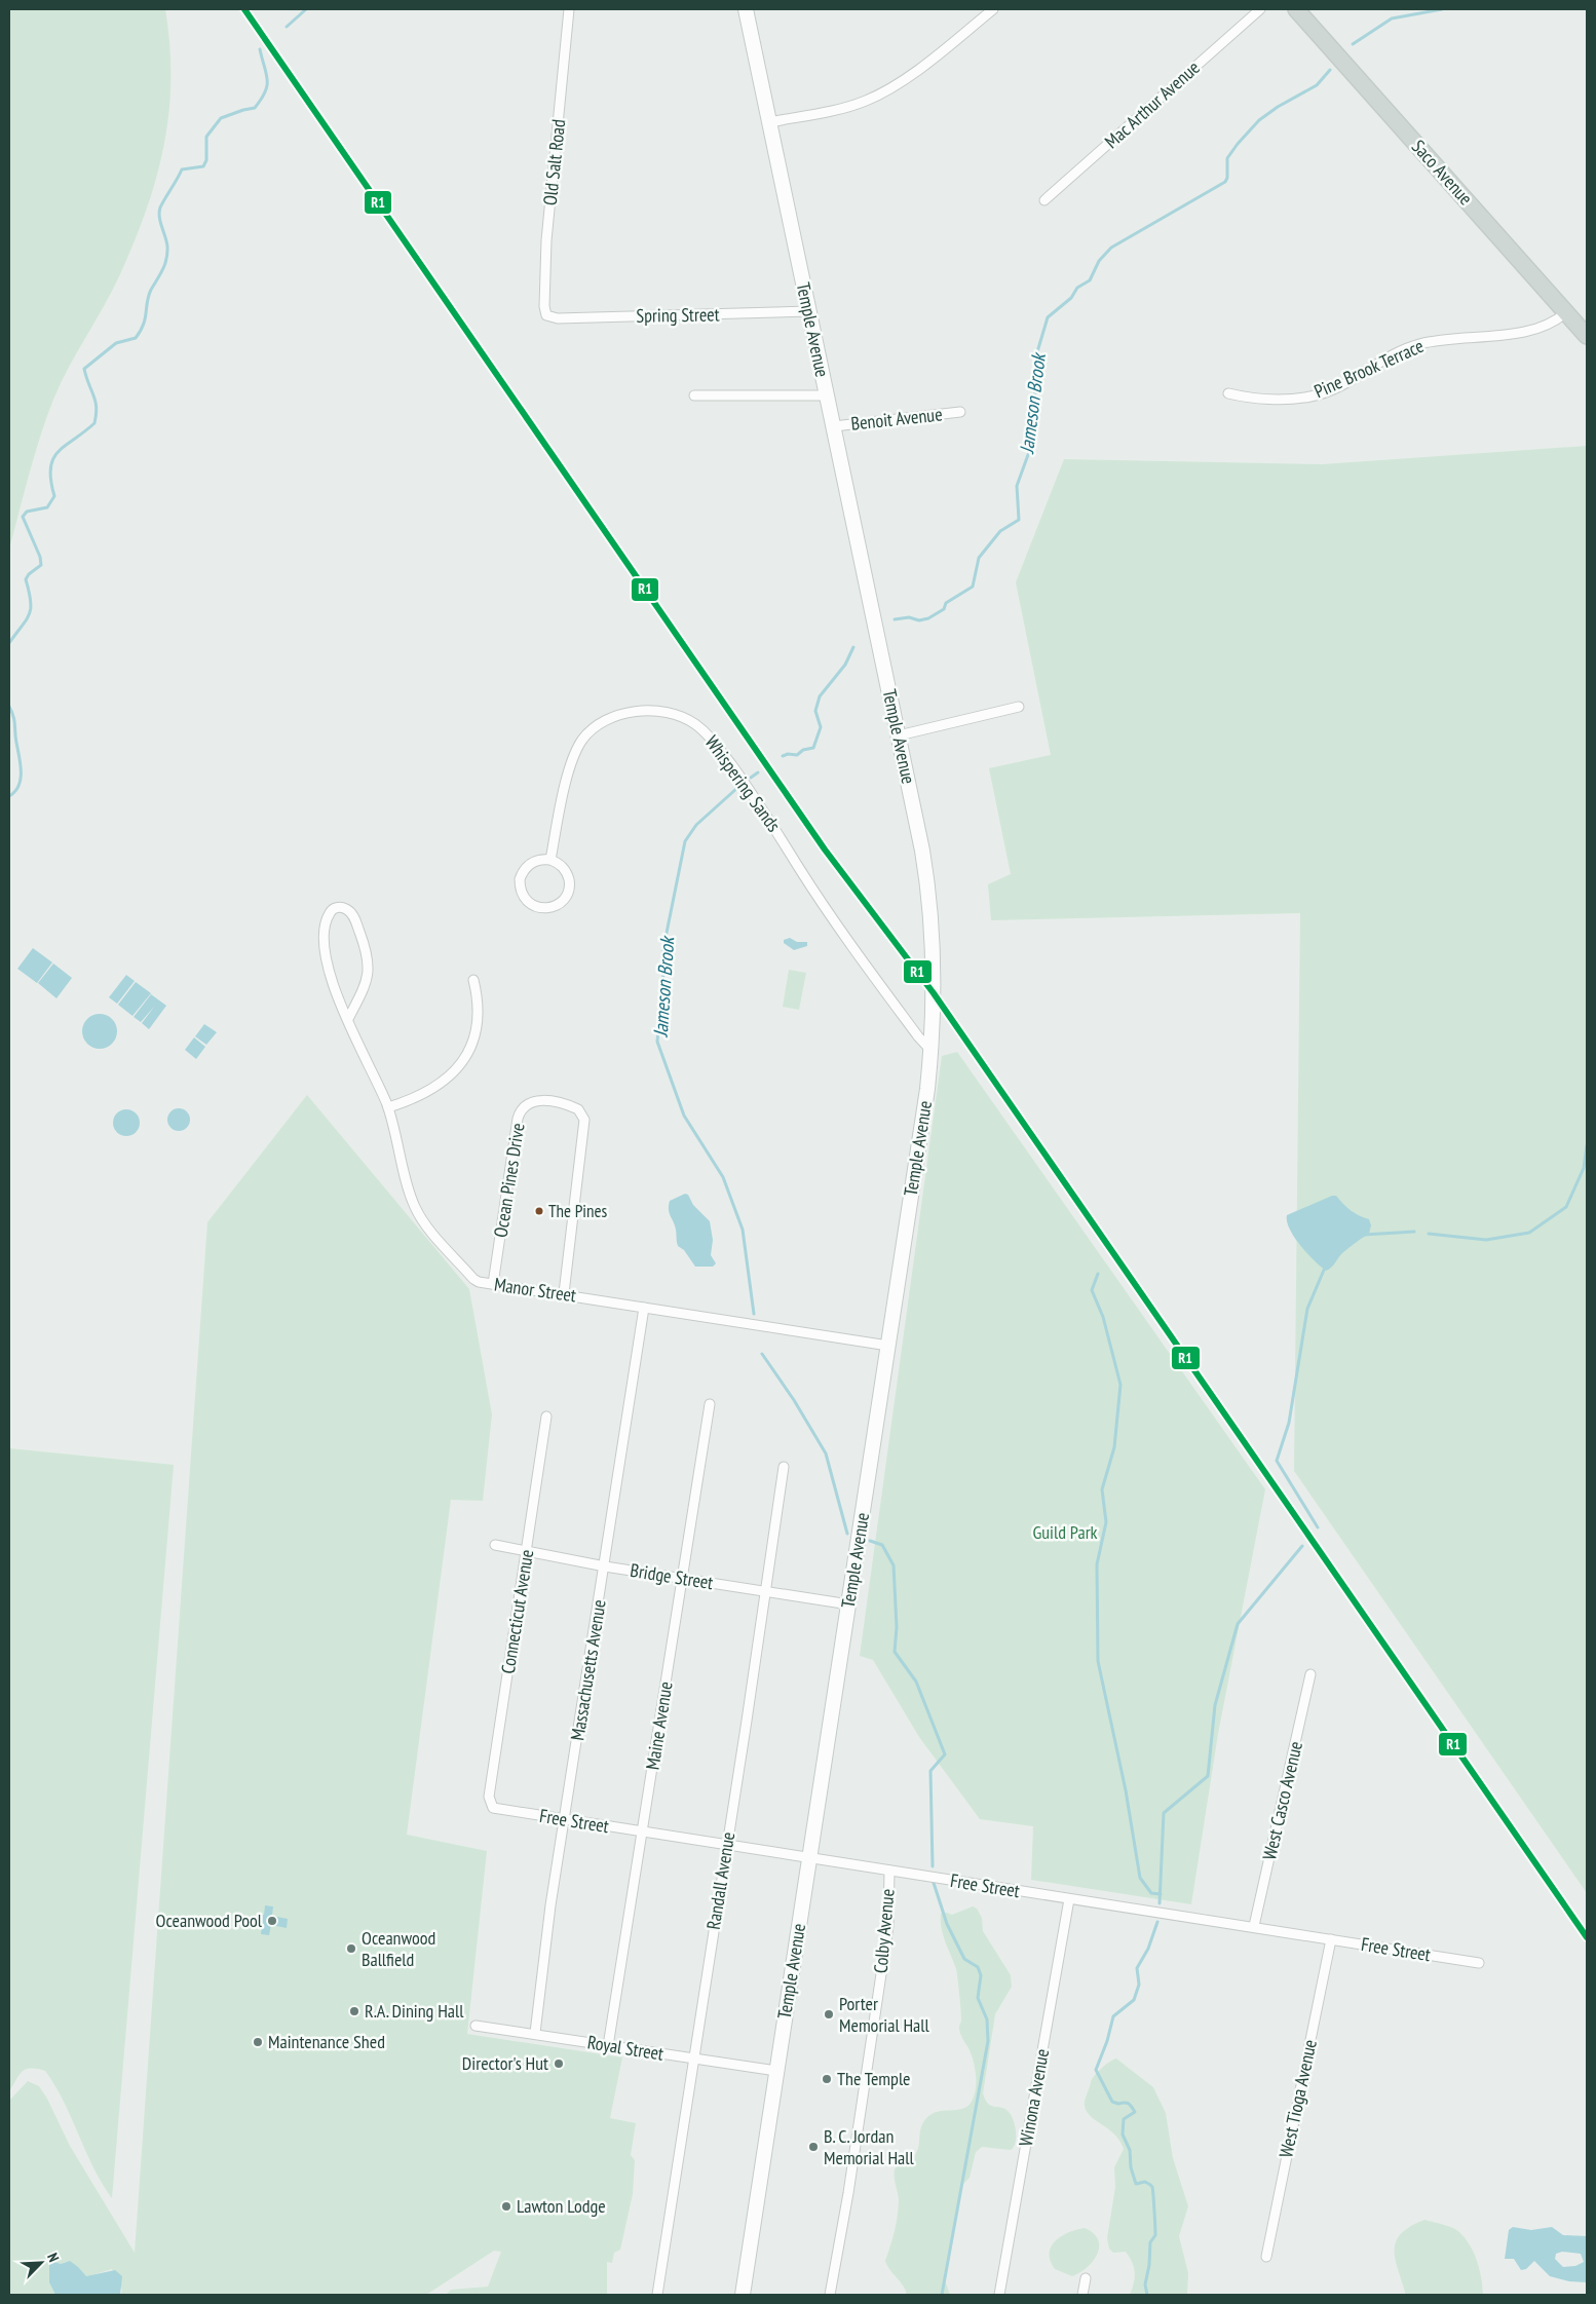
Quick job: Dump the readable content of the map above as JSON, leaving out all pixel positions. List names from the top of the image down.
{
  "streets": {
    "main road": ["Saco Avenue"],
    "street": [
      "Mac Arthur Avenue",
      "Old Salt Road",
      "Spring Street",
      "Temple Avenue",
      "Pine Brook Terrace",
      "Benoit Avenue",
      "Whispering Sands",
      "Ocean Pines Drive",
      "Manor Street",
      "Bridge Street",
      "Connecticut Avenue",
      "Massachusetts Avenue",
      "Maine Avenue",
      "West Casco Avenue",
      "Free Street",
      "Randall Avenue",
      "Colby Avenue",
      "Royal Street",
      "Winona Avenue",
      "West Tioga Avenue"
    ]
  },
  "crossings": [
    ["Old Salt Road", "Spring Street"],
    ["Saco Avenue", "Pine Brook Terrace"],
    ["Spring Street", "Temple Avenue"],
    ["Temple Avenue", "Benoit Avenue"],
    ["Temple Avenue", "Whispering Sands"],
    ["Temple Avenue", "Manor Street"],
    ["Temple Avenue", "Bridge Street"],
    ["Temple Avenue", "Free Street"],
    ["Temple Avenue", "Royal Street"],
    ["Ocean Pines Drive", "Manor Street"],
    ["Manor Street", "Massachusetts Avenue"],
    ["Bridge Street", "Connecticut Avenue"],
    ["Bridge Street", "Massachusetts Avenue"],
    ["Bridge Street", "Maine Avenue"],
    ["Bridge Street", "Randall Avenue"],
    ["Connecticut Avenue", "Free Street"],
    ["Massachusetts Avenue", "Free Street"],
    ["Massachusetts Avenue", "Royal Street"],
    ["Maine Avenue", "Free Street"],
    ["Maine Avenue", "Royal Street"],
    ["West Casco Avenue", "Free Street"],
    ["Free Street", "Randall Avenue"],
    ["Free Street", "Colby Avenue"],
    ["Free Street", "Winona Avenue"],
    ["Free Street", "West Tioga Avenue"],
    ["Randall Avenue", "Royal Street"]
  ],
  "water": ["Jameson Brook"],
  "parks": ["Guild Park"],
  "places": [
    "The Pines",
    "Oceanwood Pool",
    "Oceanwood Ballfield",
    "R.A. Dining Hall",
    "Porter Memorial Hall",
    "Maintenance Shed",
    "Director's Hut",
    "The Temple",
    "B. C. Jordan Memorial Hall",
    "Lawton Lodge"
  ],
  "lines": ["transit line R1"],
  "north": "top right"
}
